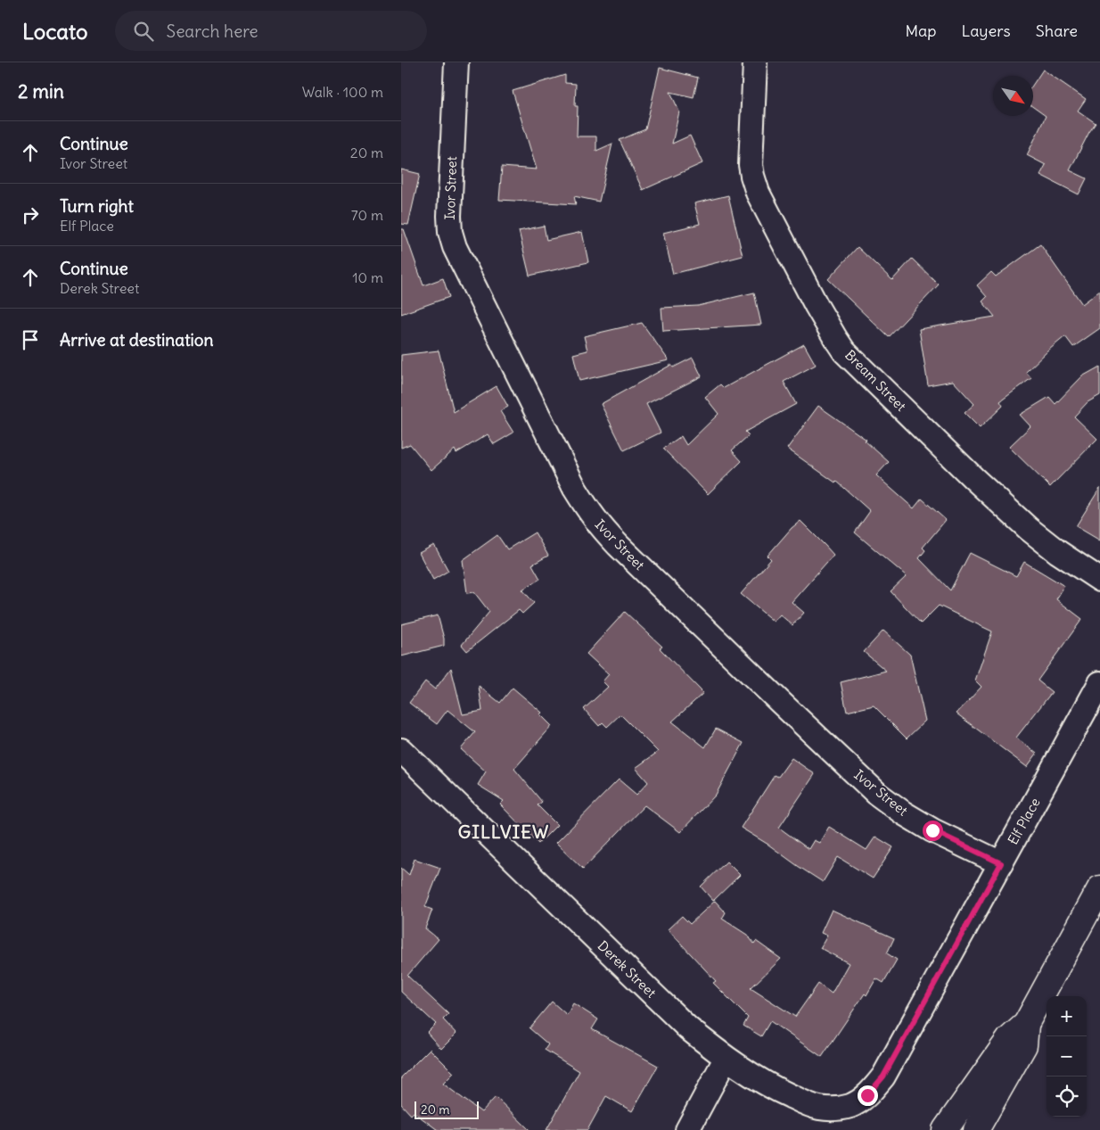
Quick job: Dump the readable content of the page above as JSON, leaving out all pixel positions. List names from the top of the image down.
{
  "streets": {
    "street": [
      "Ivor Street",
      "Bream Street",
      "Elf Place",
      "Derek Street"
    ]
  },
  "crossings": [
    ["Ivor Street", "Elf Place"],
    ["Elf Place", "Derek Street"]
  ],
  "districts": ["GILLVIEW"],
  "scale_bar": "20 m",
  "north": "bottom right",
  "page": {
    "header": "Locato",
    "search": "Search here",
    "nav": ["Map", "Layers", "Share"],
    "heading": ["2 min", "Walk · 100 m"],
    "list": [
      ["Continue", "Ivor Street", "20 m"],
      ["Turn right", "Elf Place", "70 m"],
      ["Continue", "Derek Street", "10 m"],
      "Arrive at destination"
    ],
    "map_buttons": ["+", "−"],
    "scale": "20 m"
  }
}
